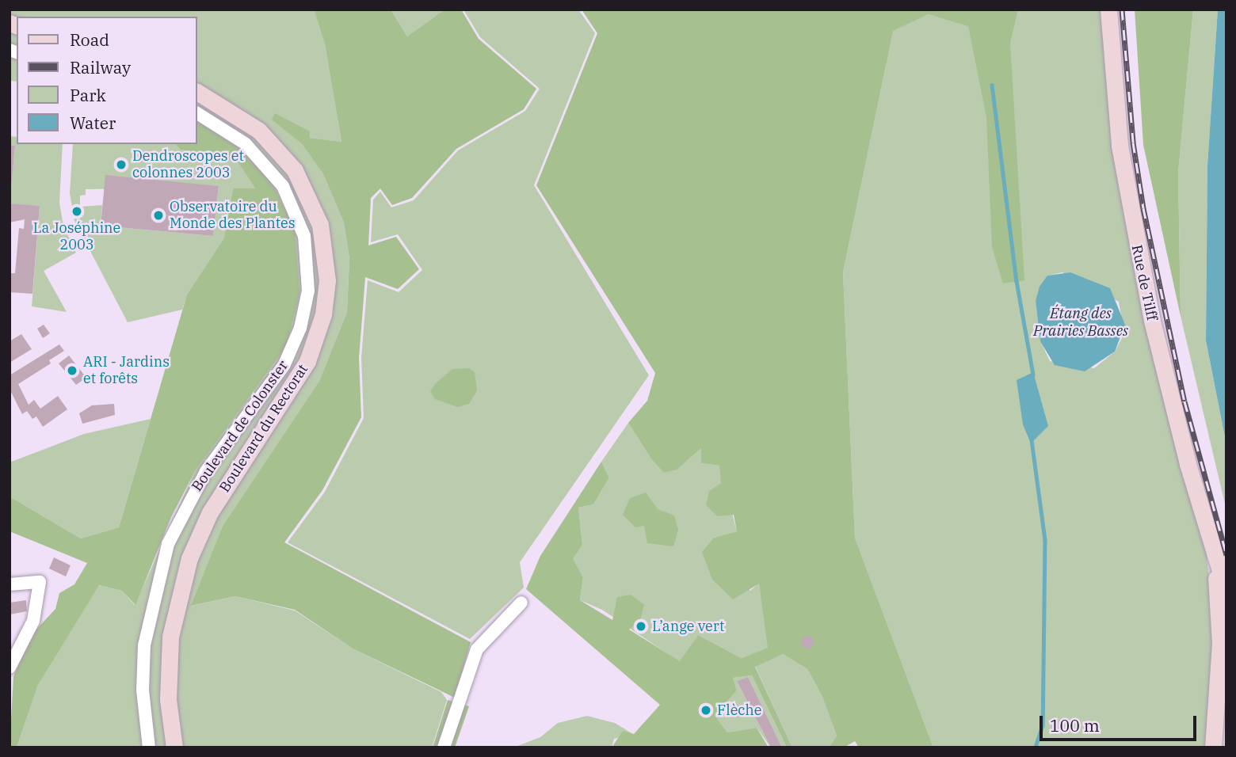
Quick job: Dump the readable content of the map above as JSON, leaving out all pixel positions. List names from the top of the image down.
{
  "streets": {
    "main road": ["Rue de Tilff", "Boulevard du Rectorat"],
    "street": ["Boulevard de Colonster"]
  },
  "water": ["Étang des Prairies Basses"],
  "places": [
    "Dendroscopes et colonnes 2003",
    "La Joséphine 2003",
    "Observatoire du Monde des Plantes",
    "ARI - Jardins et forêts",
    "L’ange vert",
    "Flèche"
  ],
  "legend": [
    "Road",
    "Railway",
    "Park",
    "Water"
  ],
  "scale_bar": "100 m"
}
